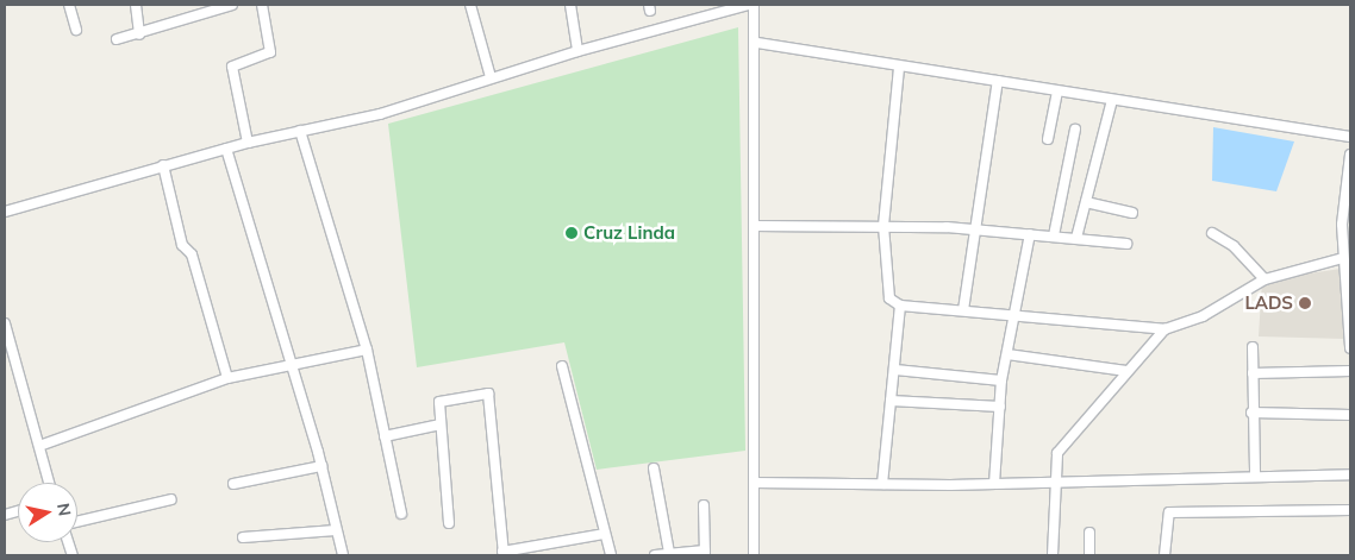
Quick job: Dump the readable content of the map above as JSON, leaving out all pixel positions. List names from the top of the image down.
{
  "places": ["Cruz Linda", "LADS"],
  "north": "right"
}
